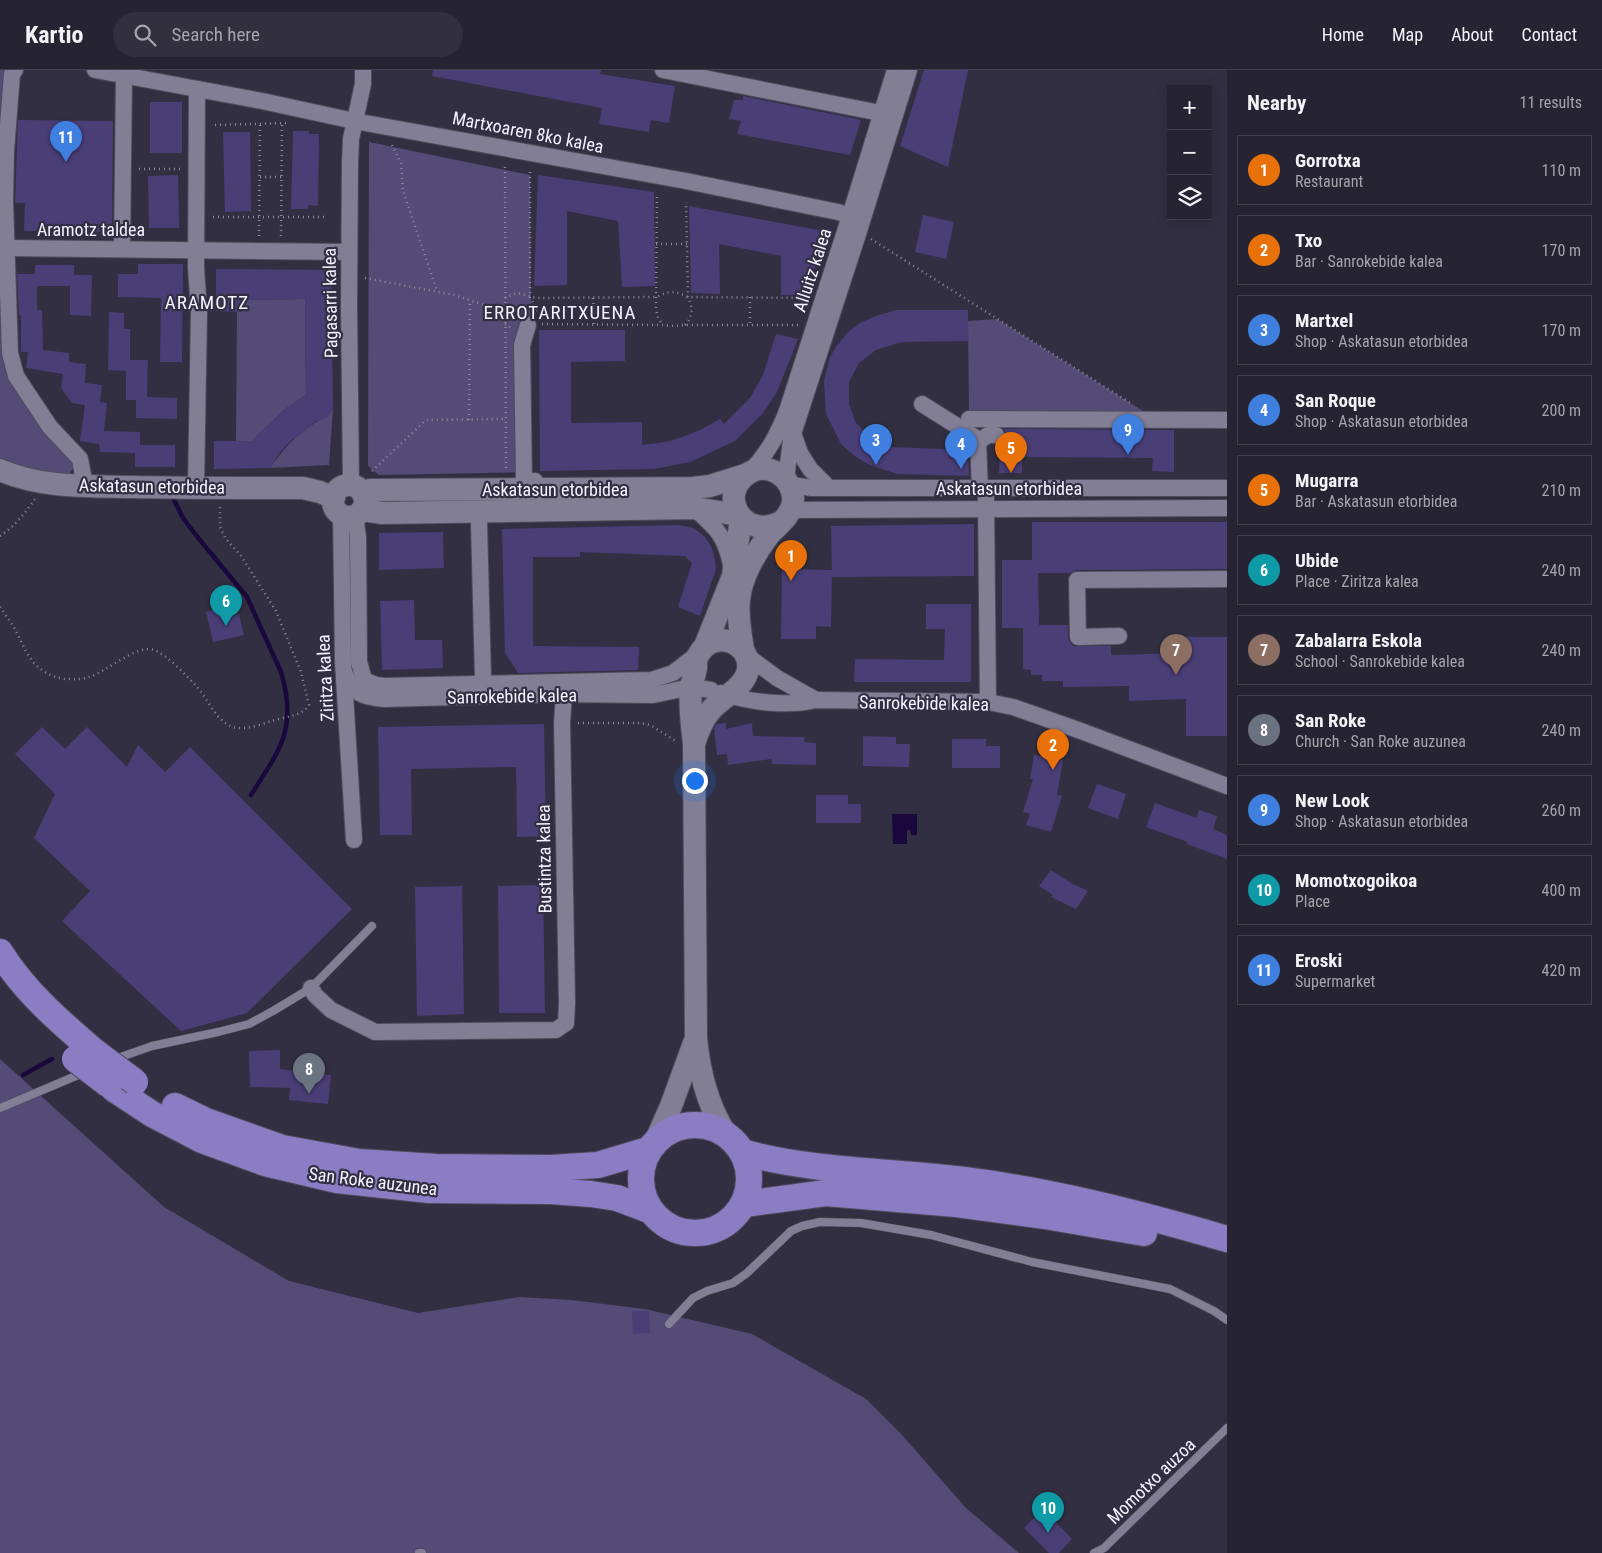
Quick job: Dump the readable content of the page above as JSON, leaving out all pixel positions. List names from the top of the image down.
{
  "streets": {
    "main road": ["San Roke auzunea"],
    "street": [
      "Martxoaren 8ko kalea",
      "Aramotz taldea",
      "Alluitz kalea",
      "Pagasarri kalea",
      "Askatasun etorbidea",
      "Ziritza kalea",
      "Sanrokebide kalea",
      "Bustintza kalea"
    ],
    "lane": ["Momotxo auzoa"]
  },
  "crossings": [
    ["Martxoaren 8ko kalea", "Alluitz kalea"],
    ["Martxoaren 8ko kalea", "Pagasarri kalea"],
    ["Alluitz kalea", "Askatasun etorbidea"],
    ["Pagasarri kalea", "Askatasun etorbidea"],
    ["Pagasarri kalea", "Ziritza kalea"],
    ["Askatasun etorbidea", "Ziritza kalea"],
    ["Ziritza kalea", "Sanrokebide kalea"],
    ["Sanrokebide kalea", "Bustintza kalea"]
  ],
  "districts": ["ARAMOTZ", "ERROTARITXUENA"],
  "page": {
    "header": "Kartio",
    "search": "Search here",
    "nav": [
      "Home",
      "Map",
      "About",
      "Contact"
    ],
    "heading": ["Nearby", "11 results"],
    "map_buttons": ["+", "−"],
    "pins": [
      "11",
      "9",
      "3",
      "4",
      "5",
      "1",
      "6",
      "7",
      "2",
      "8",
      "10"
    ],
    "list": [
      {
        "mark": "1",
        "name": "Gorrotxa",
        "note": "Restaurant",
        "value": "110 m"
      },
      {
        "mark": "2",
        "name": "Txo",
        "note": "Bar · Sanrokebide kalea",
        "value": "170 m"
      },
      {
        "mark": "3",
        "name": "Martxel",
        "note": "Shop · Askatasun etorbidea",
        "value": "170 m"
      },
      {
        "mark": "4",
        "name": "San Roque",
        "note": "Shop · Askatasun etorbidea",
        "value": "200 m"
      },
      {
        "mark": "5",
        "name": "Mugarra",
        "note": "Bar · Askatasun etorbidea",
        "value": "210 m"
      },
      {
        "mark": "6",
        "name": "Ubide",
        "note": "Place · Ziritza kalea",
        "value": "240 m"
      },
      {
        "mark": "7",
        "name": "Zabalarra Eskola",
        "note": "School · Sanrokebide kalea",
        "value": "240 m"
      },
      {
        "mark": "8",
        "name": "San Roke",
        "note": "Church · San Roke auzunea",
        "value": "240 m"
      },
      {
        "mark": "9",
        "name": "New Look",
        "note": "Shop · Askatasun etorbidea",
        "value": "260 m"
      },
      {
        "mark": "10",
        "name": "Momotxogoikoa",
        "note": "Place",
        "value": "400 m"
      },
      {
        "mark": "11",
        "name": "Eroski",
        "note": "Supermarket",
        "value": "420 m"
      }
    ]
  }
}
